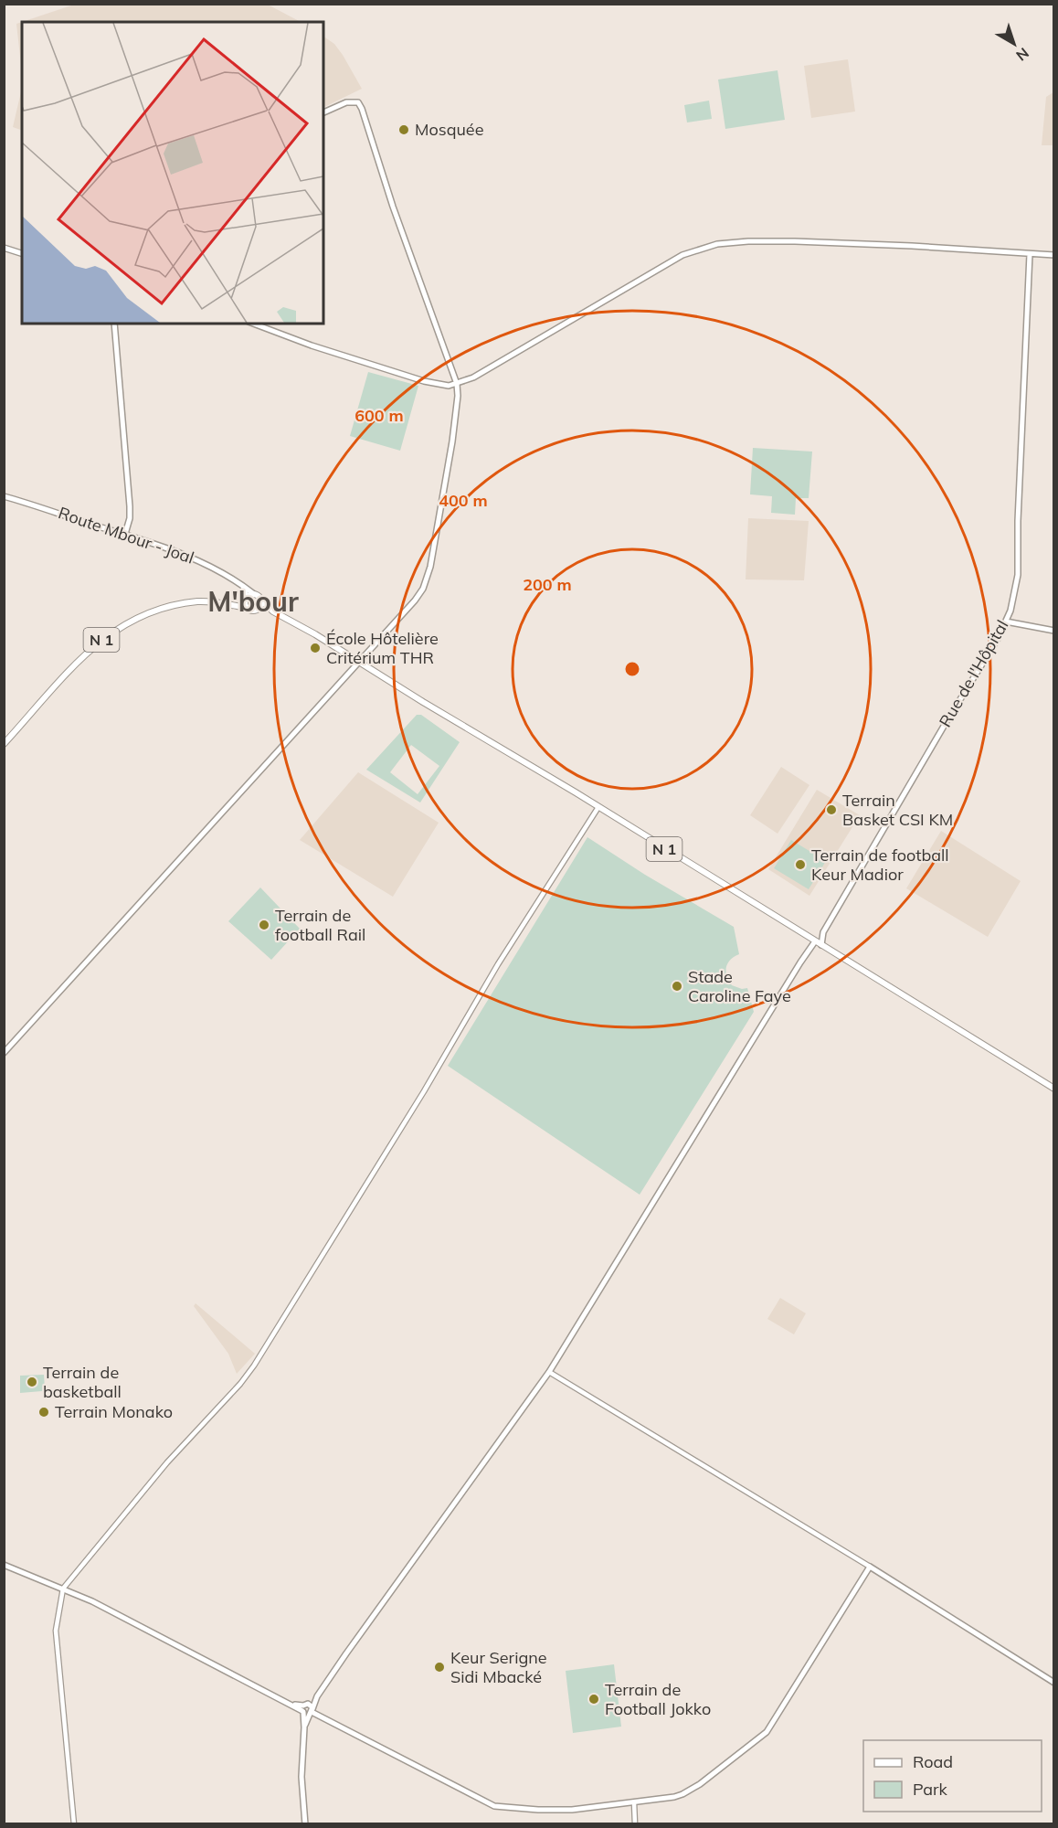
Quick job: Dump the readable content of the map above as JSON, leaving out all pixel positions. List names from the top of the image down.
{
  "streets": {
    "highway": ["N 1"],
    "main road": ["Route Mbour - Joal", "Rue de l'Hôpital"]
  },
  "crossings": [
    ["Route Mbour - Joal", "N 1"]
  ],
  "districts": ["M'bour"],
  "places": [
    "Mosquée",
    "École Hôtelière Critérium THR",
    "Terrain Basket CSI KM",
    "Terrain de football Keur Madior",
    "Terrain de football Rail",
    "Stade Caroline Faye",
    "Terrain de basketball",
    "Terrain Monako",
    "Keur Serigne Sidi Mbacké",
    "Terrain de Football Jokko"
  ],
  "legend": ["Road", "Park"],
  "north": "bottom right",
  "rings": ["600 m", "400 m", "200 m"]
}
